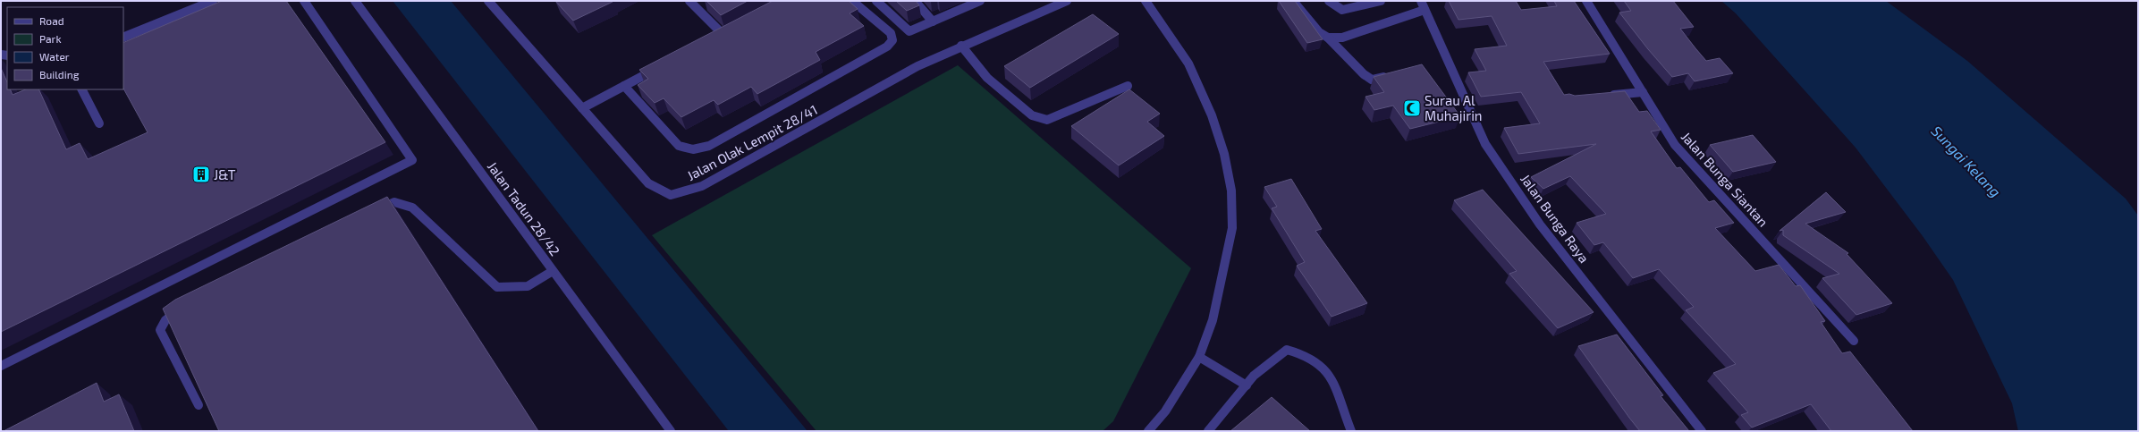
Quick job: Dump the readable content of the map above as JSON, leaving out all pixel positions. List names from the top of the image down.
{
  "streets": {
    "street": [
      "Jalan Olak Lempit 28/41",
      "Jalan Bunga Siantan",
      "Jalan Tadun 28/42",
      "Jalan Bunga Raya"
    ]
  },
  "water": ["Sungai Kelang"],
  "places": {
    "mosque": ["Surau Al Muhajirin"],
    "building": ["J&T"]
  },
  "legend": [
    "Road",
    "Park",
    "Water",
    "Building"
  ]
}
